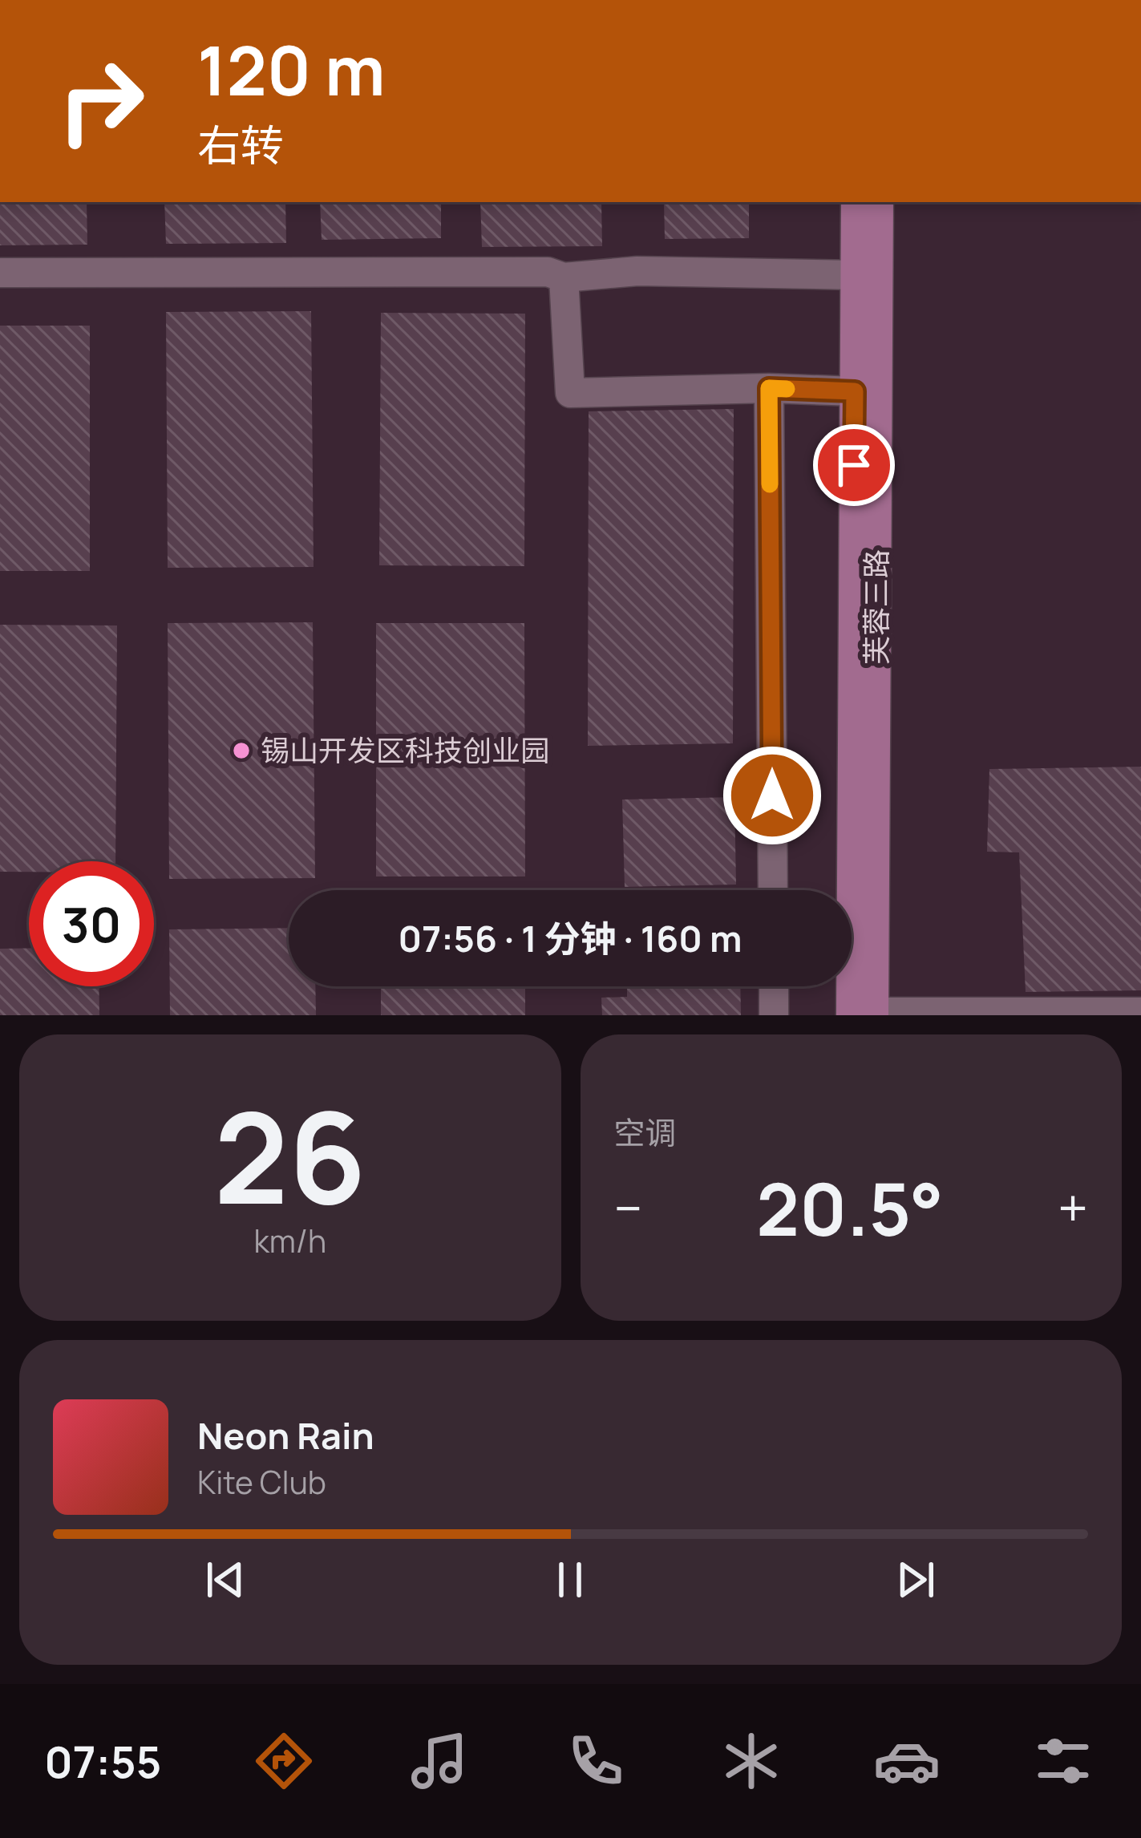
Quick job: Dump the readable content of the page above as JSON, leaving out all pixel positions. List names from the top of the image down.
{
  "streets": {
    "main road": ["芙蓉三路"]
  },
  "places": ["锡山开发区科技创业园"],
  "page": {
    "turn": ["120 m", "右转"],
    "limit": "30",
    "trip": "07:56 · 1 分钟 · 160 m",
    "tile": [
      ["26", "km/h"],
      "空调"
    ],
    "heat": ["−", "20.5°", "+"],
    "song": ["Neon Rain", "Kite Club"],
    "tabs": "07:55"
  }
}
